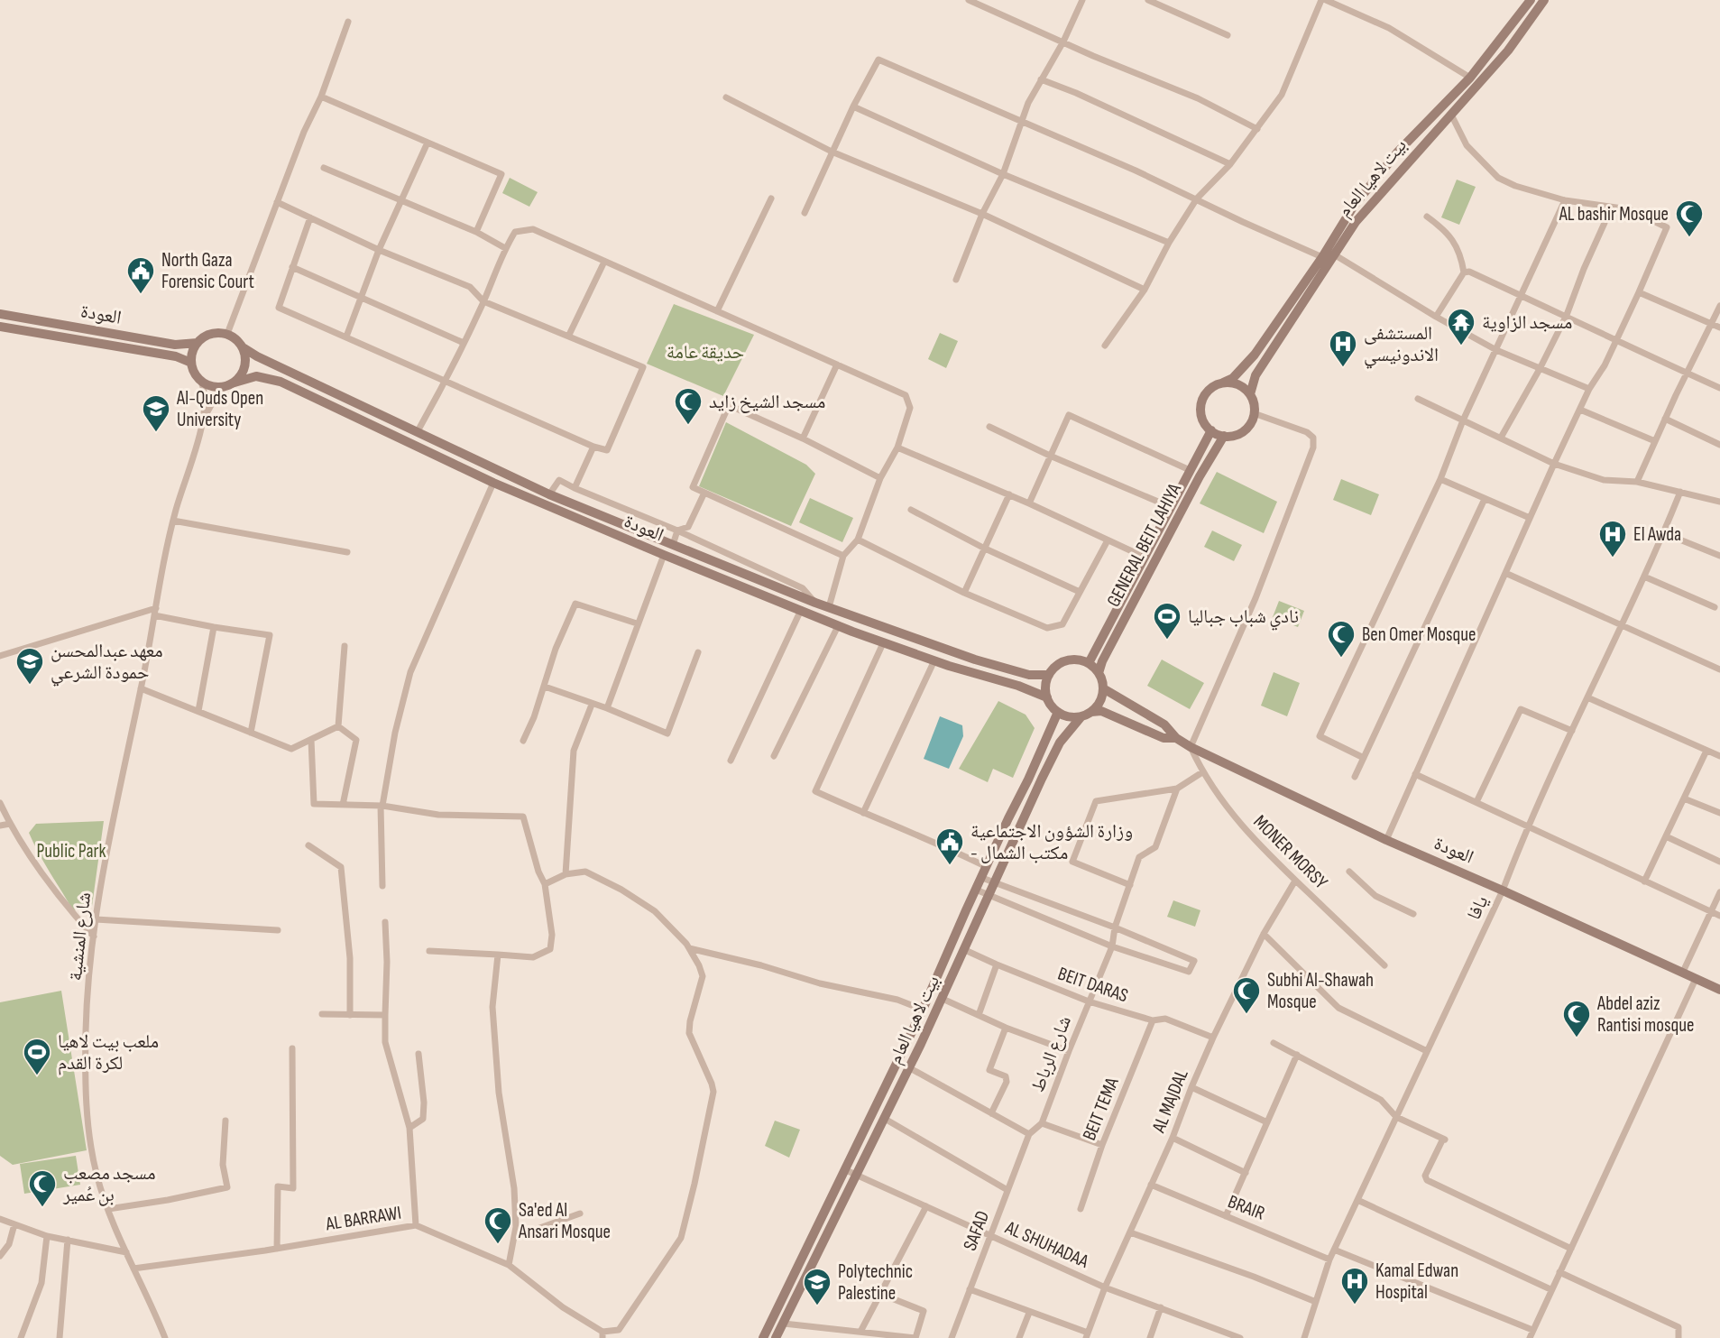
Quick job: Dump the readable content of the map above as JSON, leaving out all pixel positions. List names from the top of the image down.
{
  "streets": {
    "main road": ["بيت لاهيا العام", "العودة", "GENERAL BEIT LAHIYA"],
    "street": [
      "MONER MORSY",
      "يافا",
      "شارع المنشية",
      "BEIT DARAS",
      "شارع الرباط",
      "AL MAJDAL",
      "BEIT TEMA",
      "BRAIR",
      "AL BARRAWI",
      "SAFAD",
      "AL SHUHADAA"
    ]
  },
  "crossings": [
    ["بيت لاهيا العام", "العودة"],
    ["بيت لاهيا العام", "GENERAL BEIT LAHIYA"],
    ["بيت لاهيا العام", "BEIT DARAS"],
    ["بيت لاهيا العام", "AL SHUHADAA"],
    ["العودة", "GENERAL BEIT LAHIYA"],
    ["العودة", "MONER MORSY"],
    ["العودة", "يافا"],
    ["العودة", "شارع المنشية"],
    ["MONER MORSY", "AL MAJDAL"],
    ["يافا", "BRAIR"],
    ["شارع المنشية", "AL BARRAWI"],
    ["BEIT DARAS", "شارع الرباط"],
    ["BEIT DARAS", "AL MAJDAL"],
    ["BEIT DARAS", "BEIT TEMA"],
    ["شارع الرباط", "SAFAD"],
    ["AL MAJDAL", "BRAIR"],
    ["AL MAJDAL", "AL SHUHADAA"],
    ["SAFAD", "AL SHUHADAA"]
  ],
  "parks": ["حديقة عامة", "Public Park"],
  "places": {
    "mosque": [
      "AL bashir Mosque",
      "مسجد الشيخ زايد",
      "Ben Omer Mosque",
      "Subhi Al-Shawah Mosque",
      "Abdel aziz Rantisi mosque",
      "مسجد مصعب بن عُمير",
      "Sa'ed Al Ansari Mosque"
    ],
    "public building": ["North Gaza Forensic Court", "وزارة الشؤون الاجتماعية - مكتب الشمال"],
    "temple": ["مسجد الزاوية"],
    "hospital": ["المستشفى الاندونيسي", "El Awda", "Kamal Edwan Hospital"],
    "school or university": ["Al-Quds Open University", "معهد عبدالمحسن حمودة الشرعي", "Polytechnic Palestine"],
    "sports": ["نادي شباب جباليا", "ملعب بيت لاهيا لكرة القدم"]
  }
}
